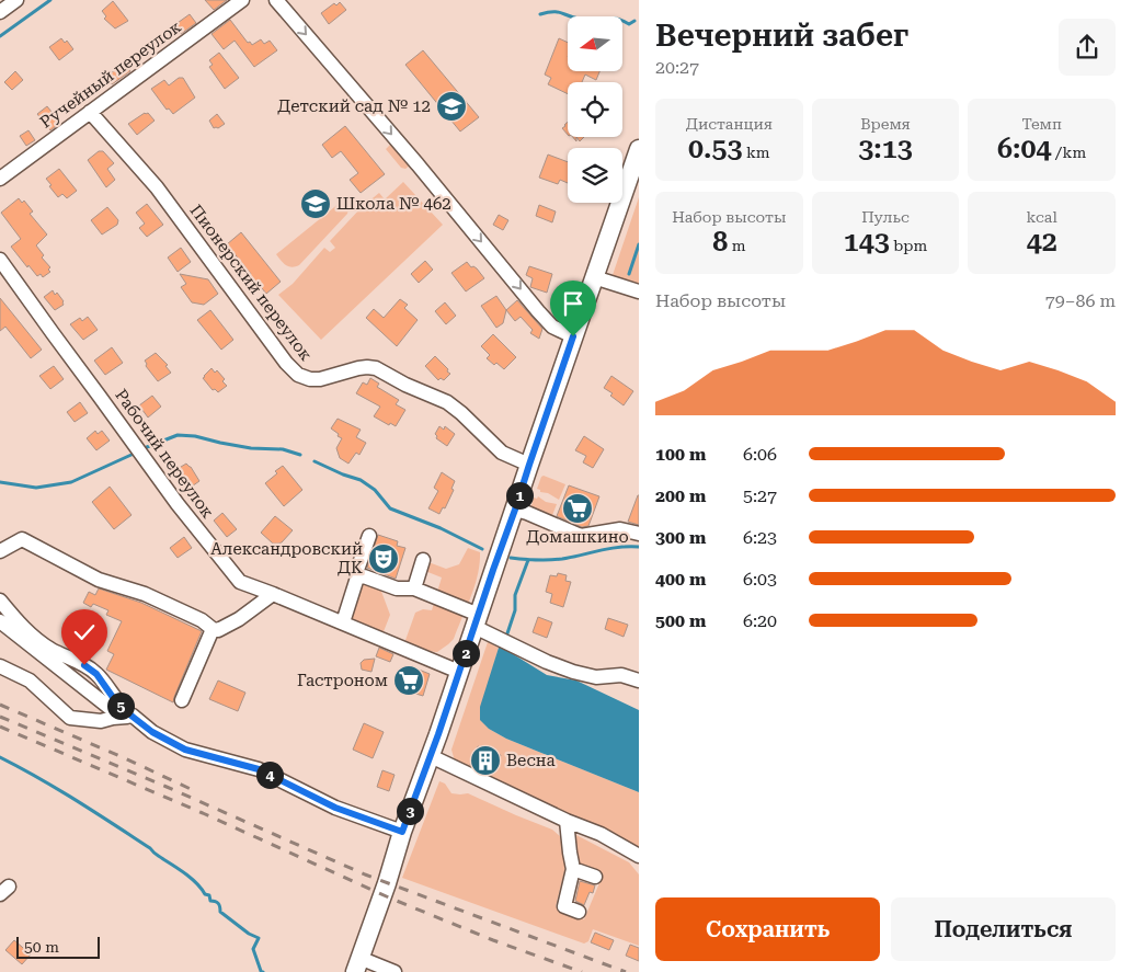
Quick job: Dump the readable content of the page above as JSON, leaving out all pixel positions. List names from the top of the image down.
{
  "streets": {
    "street": ["Ручейный переулок", "Пионерский переулок", "Рабочий переулок"]
  },
  "crossings": [
    ["Ручейный переулок", "Пионерский переулок"]
  ],
  "places": {
    "school or university": ["Детский сад № 12", "Школа № 462"],
    "supermarket": ["Домашкино", "Гастроном"],
    "theatre": ["Александровский ДК"],
    "building": ["Весна"]
  },
  "scale_bar": "50 m",
  "north": "left",
  "page": {
    "heading": ["Вечерний забег", "20:27"],
    "stats": [
      ["Дистанция", "0.53 km"],
      ["Время", "3:13"],
      ["Темп", "6:04 /km"],
      ["Набор высоты", "8 m"],
      ["Пульс", "143 bpm"],
      ["kcal", "42"]
    ],
    "chart": ["Набор высоты", "79–86 m"],
    "list": [
      {
        "name": "100 m",
        "note": "6:06"
      },
      {
        "name": "200 m",
        "note": "5:27"
      },
      {
        "name": "300 m",
        "note": "6:23"
      },
      {
        "name": "400 m",
        "note": "6:03"
      },
      {
        "name": "500 m",
        "note": "6:20"
      }
    ],
    "pins": [
      "1",
      "2",
      "5",
      "4",
      "3"
    ],
    "buttons": ["Сохранить", "Поделиться"],
    "scale": "50 m"
  }
}
